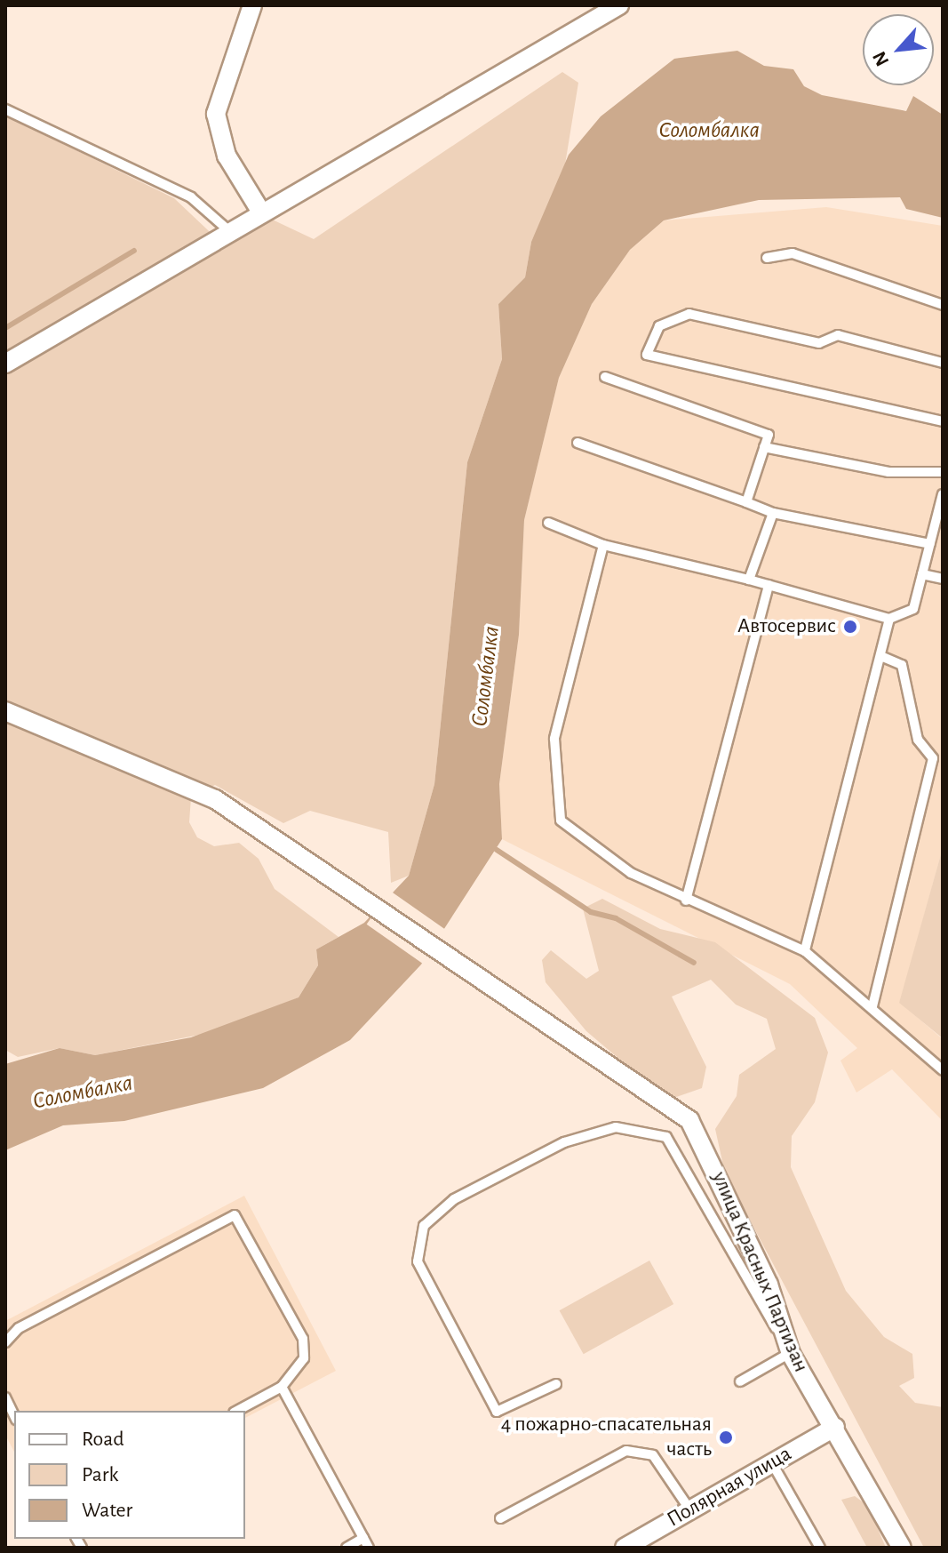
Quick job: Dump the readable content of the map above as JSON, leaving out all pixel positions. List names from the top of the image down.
{
  "streets": {
    "street": ["улица Красных Партизан", "Полярная улица"]
  },
  "crossings": [
    ["улица Красных Партизан", "Полярная улица"]
  ],
  "water": ["Соломбалка"],
  "places": ["Автосервис", "4 пожарно-спасательная часть"],
  "legend": ["Road", "Park", "Water"],
  "north": "bottom left"
}
